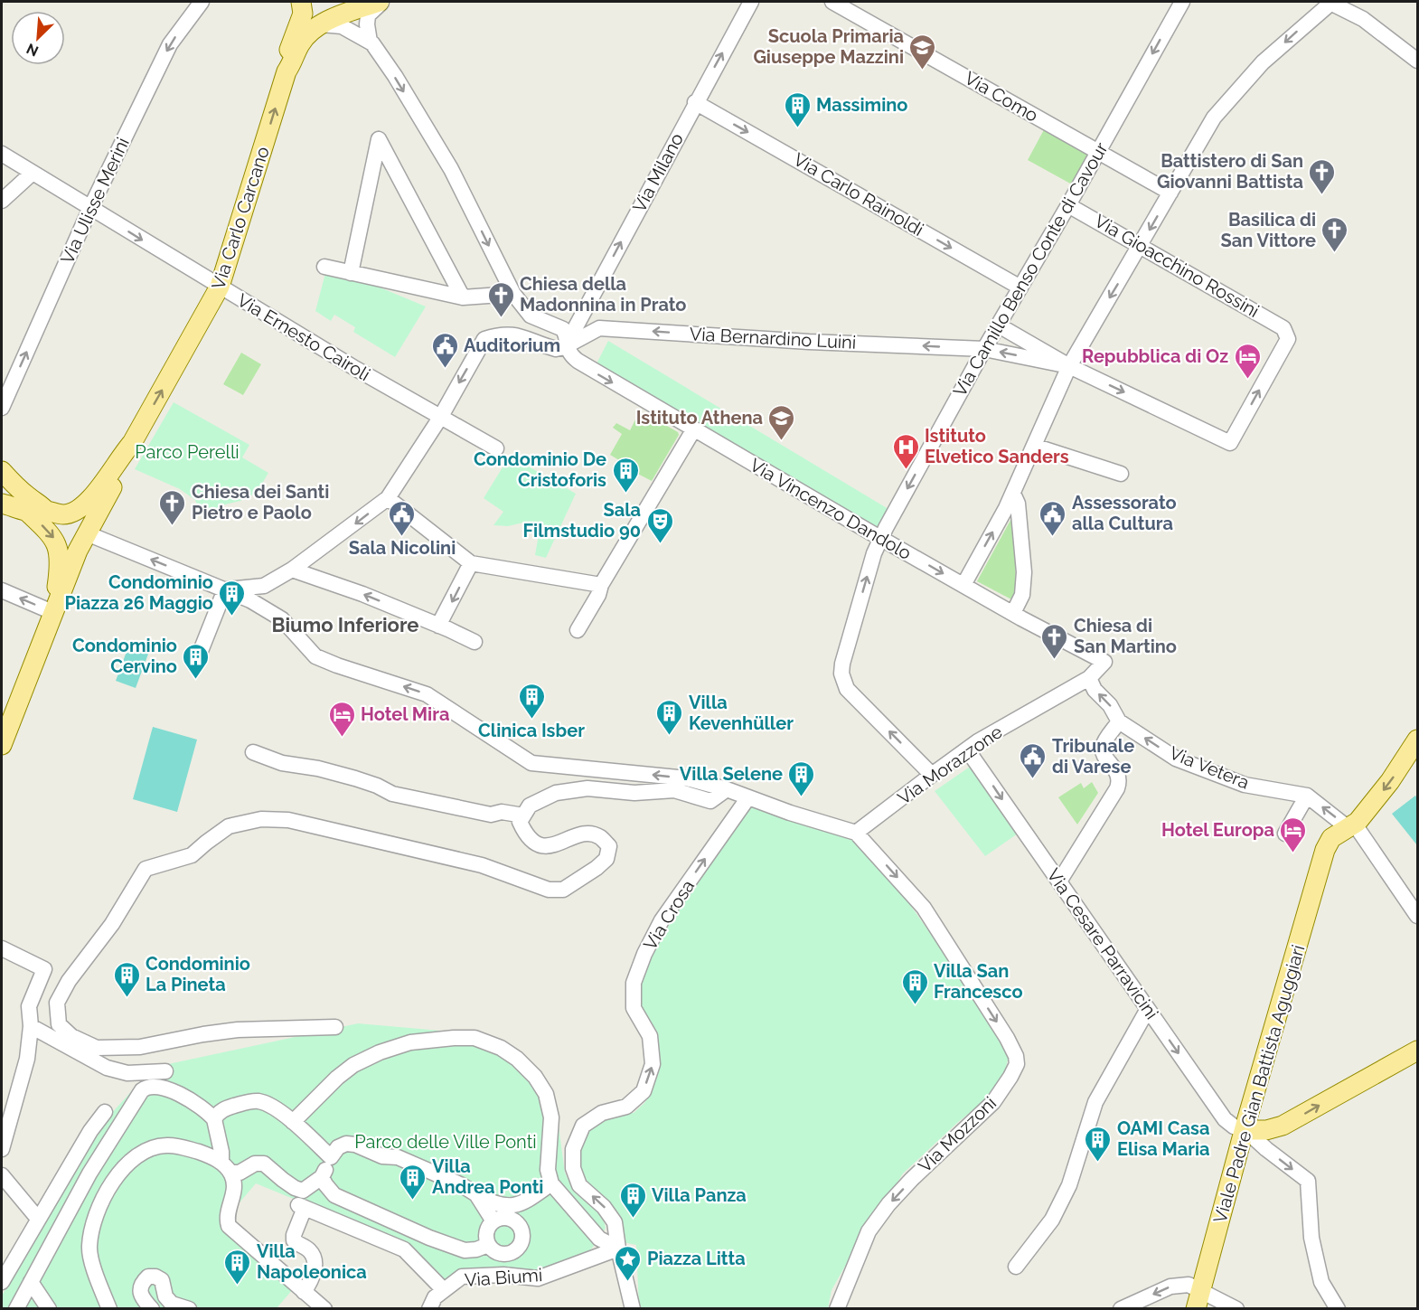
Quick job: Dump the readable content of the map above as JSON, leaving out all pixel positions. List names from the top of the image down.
{
  "streets": {
    "main road": ["Via Carlo Carcano", "Viale Padre Gian Battista Aguggiari"],
    "street": [
      "Via Como",
      "Via Milano",
      "Via Carlo Rainoldi",
      "Via Ulisse Merini",
      "Via Gioacchino Rossini",
      "Via Camillo Benso Conte di Cavour",
      "Via Ernesto Cairoli",
      "Via Bernardino Luini",
      "Via Vincenzo Dandolo",
      "Via Morazzone",
      "Via Vetera",
      "Via Crosa",
      "Via Cesare Parravicini",
      "Via Mozzoni",
      "Via Biumi"
    ]
  },
  "crossings": [
    ["Via Como", "Via Camillo Benso Conte di Cavour"],
    ["Via Milano", "Via Carlo Rainoldi"],
    ["Via Milano", "Via Bernardino Luini"],
    ["Via Milano", "Via Vincenzo Dandolo"],
    ["Via Carlo Rainoldi", "Via Camillo Benso Conte di Cavour"],
    ["Via Ulisse Merini", "Via Ernesto Cairoli"],
    ["Via Carlo Carcano", "Via Ernesto Cairoli"],
    ["Via Gioacchino Rossini", "Via Camillo Benso Conte di Cavour"],
    ["Via Gioacchino Rossini", "Via Bernardino Luini"],
    ["Via Camillo Benso Conte di Cavour", "Via Bernardino Luini"],
    ["Via Camillo Benso Conte di Cavour", "Via Vincenzo Dandolo"],
    ["Via Camillo Benso Conte di Cavour", "Via Morazzone"],
    ["Via Bernardino Luini", "Via Vincenzo Dandolo"],
    ["Via Vincenzo Dandolo", "Via Morazzone"],
    ["Via Morazzone", "Via Cesare Parravicini"],
    ["Via Morazzone", "Via Mozzoni"],
    ["Via Crosa", "Via Biumi"],
    ["Via Cesare Parravicini", "Viale Padre Gian Battista Aguggiari"]
  ],
  "one_way": [
    "Via Milano",
    "Via Carlo Rainoldi",
    "Via Carlo Carcano",
    "Via Bernardino Luini",
    "Via Vincenzo Dandolo",
    "Via Vetera",
    "Via Crosa",
    "Via Cesare Parravicini"
  ],
  "districts": ["Biumo Inferiore"],
  "parks": ["Parco Perelli", "Parco delle Ville Ponti"],
  "places": {
    "school or university": ["Scuola Primaria Giuseppe Mazzini", "Istituto Athena"],
    "building": [
      "Massimino",
      "Condominio De Cristoforis",
      "Condominio Piazza 26 Maggio",
      "Condominio Cervino",
      "Clinica Isber",
      "Villa Kevenhüller",
      "Villa Selene",
      "Condominio La Pineta",
      "Villa San Francesco",
      "OAMI Casa Elisa Maria",
      "Villa Andrea Ponti",
      "Villa Panza",
      "Villa Napoleonica"
    ],
    "church": [
      "Battistero di San Giovanni Battista",
      "Basilica di San Vittore",
      "Chiesa della Madonnina in Prato",
      "Chiesa dei Santi Pietro e Paolo",
      "Chiesa di San Martino"
    ],
    "public building": [
      "Auditorium",
      "Sala Nicolini",
      "Assessorato alla Cultura",
      "Tribunale di Varese"
    ],
    "hotel": ["Repubblica di Oz", "Hotel Mira", "Hotel Europa"],
    "hospital": ["Istituto Elvetico Sanders"],
    "theatre": ["Sala Filmstudio 90"],
    "place": ["Piazza Litta"]
  },
  "north": "bottom left"
}
